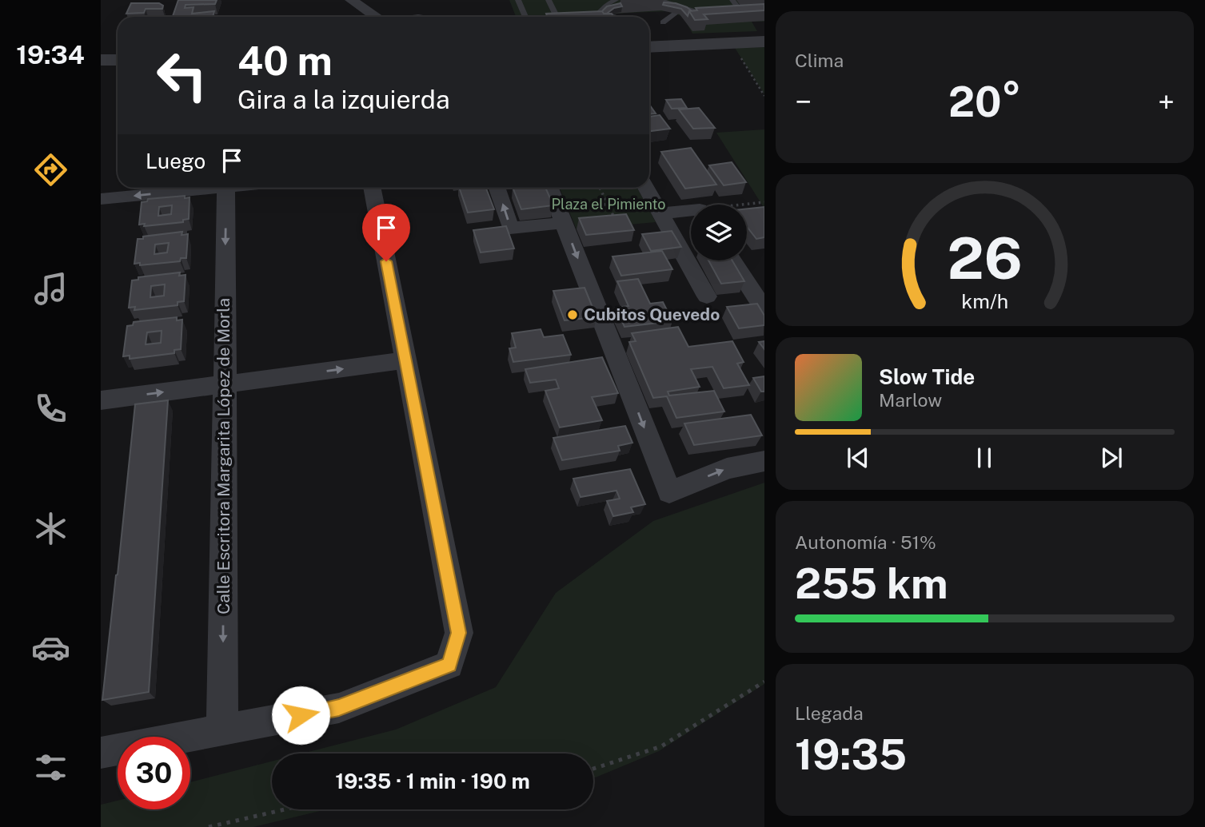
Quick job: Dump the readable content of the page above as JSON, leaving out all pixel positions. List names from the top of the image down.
{
  "streets": {
    "street": ["Calle Escritora Margarita López de Morla"]
  },
  "parks": ["Plaza el Pimiento"],
  "places": ["Cubitos Quevedo"],
  "page": {
    "tabs": "19:34",
    "tile": [
      "Clima",
      ["Autonomía · 51%", "255 km"],
      ["Llegada", "19:35"]
    ],
    "turn": ["40 m", "Gira a la izquierda"],
    "heat": ["−", "20°", "+"],
    "then": "Luego",
    "song": ["Slow Tide", "Marlow"],
    "limit": "30",
    "trip": "19:35 · 1 min · 190 m",
    "gauge": ["26", "km/h"]
  }
}
